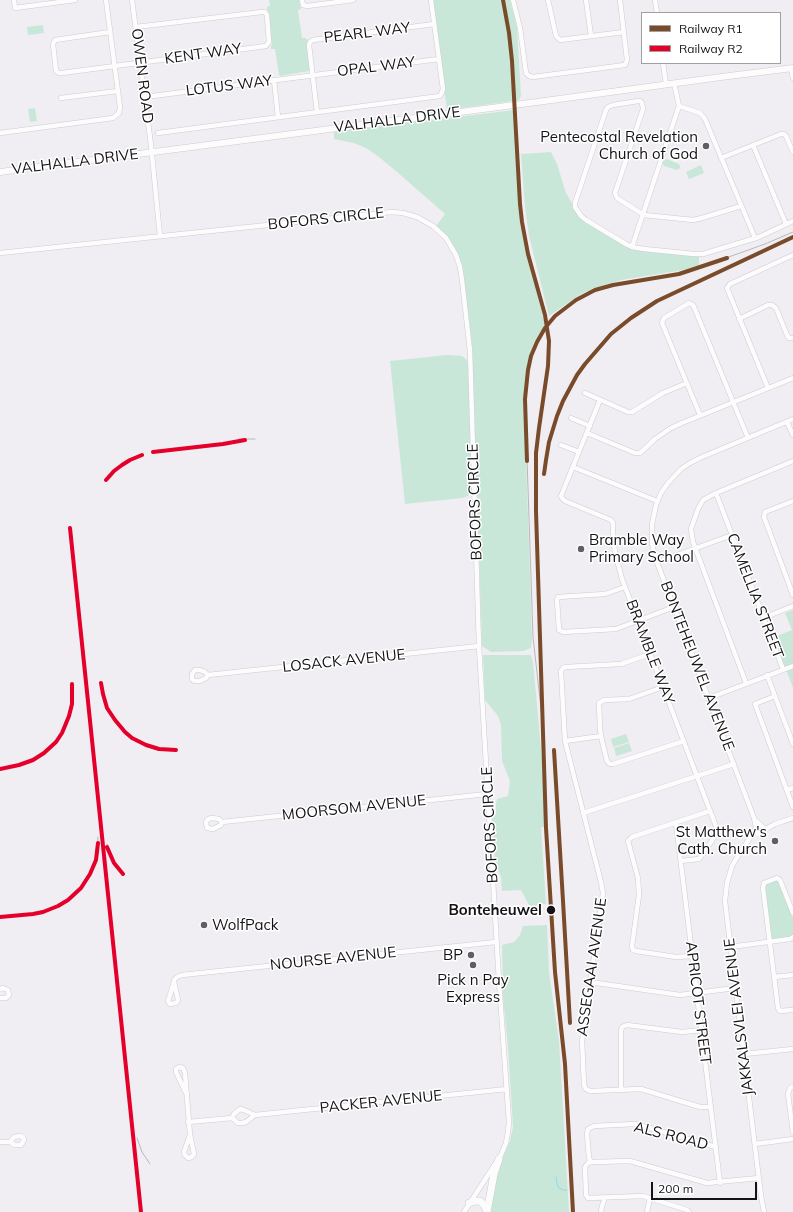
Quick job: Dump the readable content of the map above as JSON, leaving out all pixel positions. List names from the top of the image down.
{
  "streets": {
    "main road": ["VALHALLA DRIVE"],
    "street": [
      "PEARL WAY",
      "KENT WAY",
      "OPAL WAY",
      "OWEN ROAD",
      "LOTUS WAY",
      "BOFORS CIRCLE",
      "CAMELLIA STREET",
      "BRAMBLE WAY",
      "LOSACK AVENUE",
      "BONTEHEUWEL AVENUE",
      "MOORSOM AVENUE",
      "NOURSE AVENUE",
      "ASSEGAAI AVENUE",
      "APRICOT STREET",
      "JAKKALSVLEI AVENUE",
      "PACKER AVENUE",
      "ALS ROAD"
    ]
  },
  "crossings": [
    ["PEARL WAY", "OPAL WAY"],
    ["PEARL WAY", "LOTUS WAY"],
    ["KENT WAY", "OWEN ROAD"],
    ["OPAL WAY", "LOTUS WAY"],
    ["OWEN ROAD", "LOTUS WAY"],
    ["OWEN ROAD", "VALHALLA DRIVE"],
    ["OWEN ROAD", "BOFORS CIRCLE"],
    ["BOFORS CIRCLE", "LOSACK AVENUE"],
    ["BOFORS CIRCLE", "MOORSOM AVENUE"],
    ["BOFORS CIRCLE", "NOURSE AVENUE"],
    ["BOFORS CIRCLE", "PACKER AVENUE"],
    ["CAMELLIA STREET", "BONTEHEUWEL AVENUE"],
    ["BRAMBLE WAY", "ASSEGAAI AVENUE"],
    ["BRAMBLE WAY", "APRICOT STREET"],
    ["BONTEHEUWEL AVENUE", "JAKKALSVLEI AVENUE"],
    ["ASSEGAAI AVENUE", "APRICOT STREET"],
    ["APRICOT STREET", "ALS ROAD"]
  ],
  "places": [
    "Pentecostal Revelation Church of God",
    "Bramble Way Primary School",
    "St Matthew's Cath. Church",
    "Bonteheuwel",
    "WolfPack",
    "BP",
    "Pick n Pay Express"
  ],
  "lines": ["rail line R1", "rail line R2"],
  "legend": ["Railway R1", "Railway R2"],
  "scale_bar": "200 m"
}
